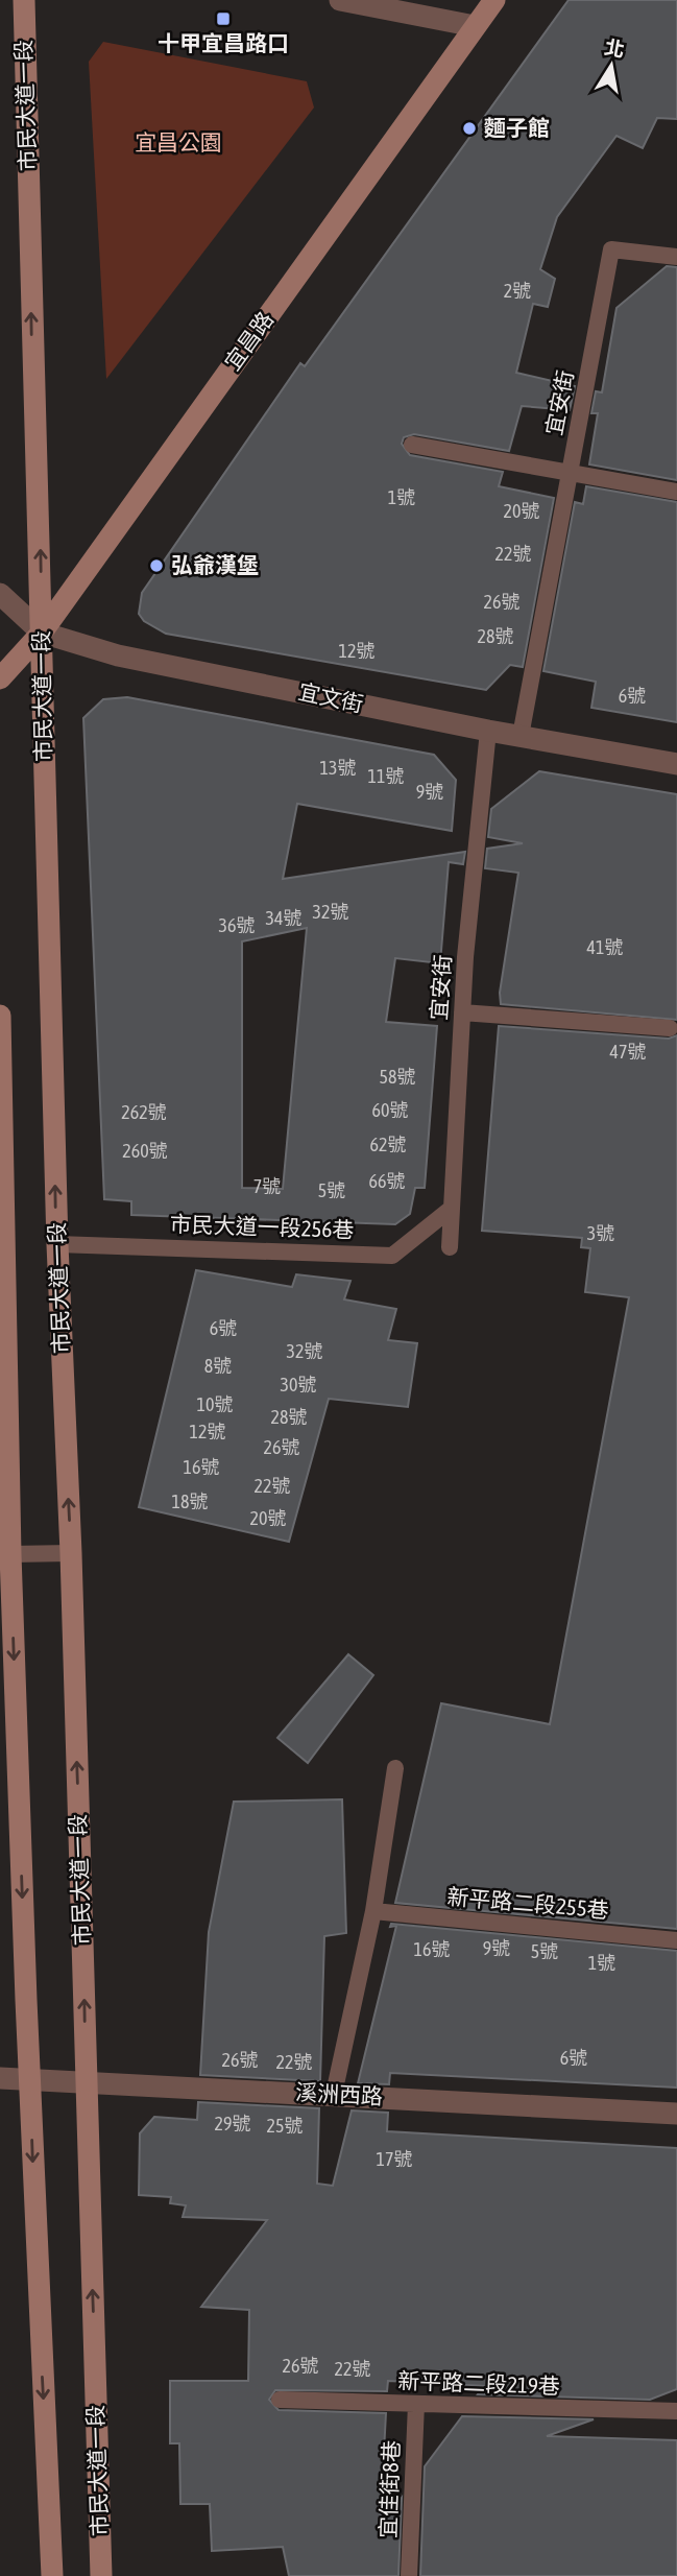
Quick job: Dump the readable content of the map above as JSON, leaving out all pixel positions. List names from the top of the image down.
{
  "streets": {
    "street": [
      "市民大道一段",
      "宜昌路",
      "宜文街",
      "溪洲西路"
    ],
    "lane": [
      "宜安街",
      "市民大道一段256巷",
      "新平路二段255巷",
      "新平路二段219巷",
      "宜佳街8巷"
    ]
  },
  "crossings": [
    ["市民大道一段", "宜昌路"],
    ["市民大道一段", "宜文街"],
    ["市民大道一段", "市民大道一段256巷"],
    ["市民大道一段", "溪洲西路"],
    ["宜昌路", "宜文街"],
    ["宜安街", "宜文街"],
    ["宜安街", "市民大道一段256巷"],
    ["新平路二段219巷", "宜佳街8巷"]
  ],
  "parks": ["宜昌公園"],
  "places": {
    "transit": ["十甲宜昌路口"],
    "other": ["麵子館", "弘爺漢堡"]
  },
  "house_numbers": [
    "2號",
    "1號",
    "20號",
    "22號",
    "26號",
    "28號",
    "12號",
    "6號",
    "13號",
    "11號",
    "9號",
    "32號",
    "34號",
    "36號",
    "41號",
    "47號",
    "58號",
    "60號",
    "262號",
    "62號",
    "260號",
    "66號",
    "7號",
    "5號",
    "3號",
    "6號",
    "32號",
    "8號",
    "30號",
    "10號",
    "28號",
    "12號",
    "26號",
    "16號",
    "22號",
    "18號",
    "20號",
    "9號",
    "16號",
    "5號",
    "1號",
    "6號",
    "26號",
    "22號",
    "29號",
    "25號",
    "17號",
    "26號",
    "22號"
  ],
  "north": "top"
}
